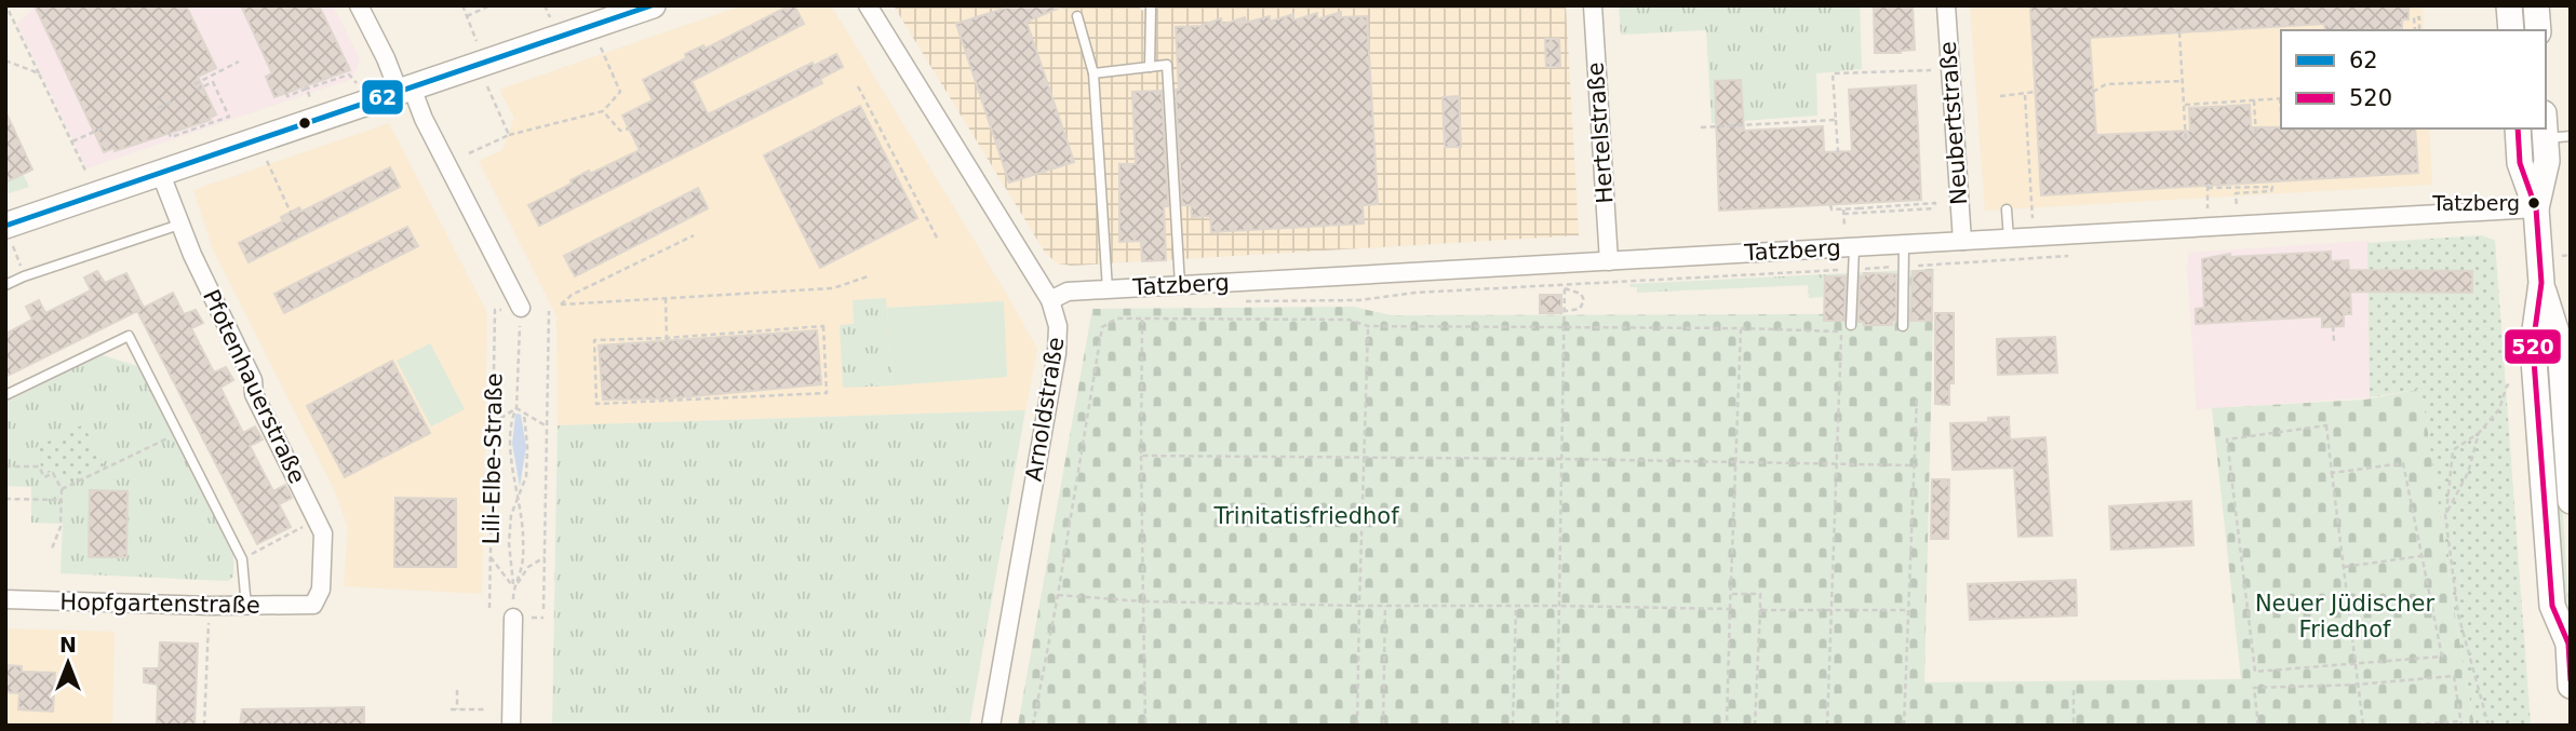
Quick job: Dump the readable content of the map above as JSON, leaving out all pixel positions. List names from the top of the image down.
{
  "streets": {
    "street": [
      "Neubertstraße",
      "Hertelstraße",
      "Tatzberg",
      "Pfotenhauerstraße",
      "Arnoldstraße",
      "Hopfgartenstraße"
    ],
    "path": ["Lili-Elbe-Straße"]
  },
  "crossings": [
    ["Neubertstraße", "Tatzberg"],
    ["Hertelstraße", "Tatzberg"],
    ["Tatzberg", "Arnoldstraße"],
    ["Pfotenhauerstraße", "Hopfgartenstraße"]
  ],
  "parks": ["Trinitatisfriedhof", "Neuer Jüdischer Friedhof"],
  "places": ["Tatzberg"],
  "lines": ["transit line 62", "transit line 520"],
  "legend": ["62", "520"],
  "north": "top"
}
